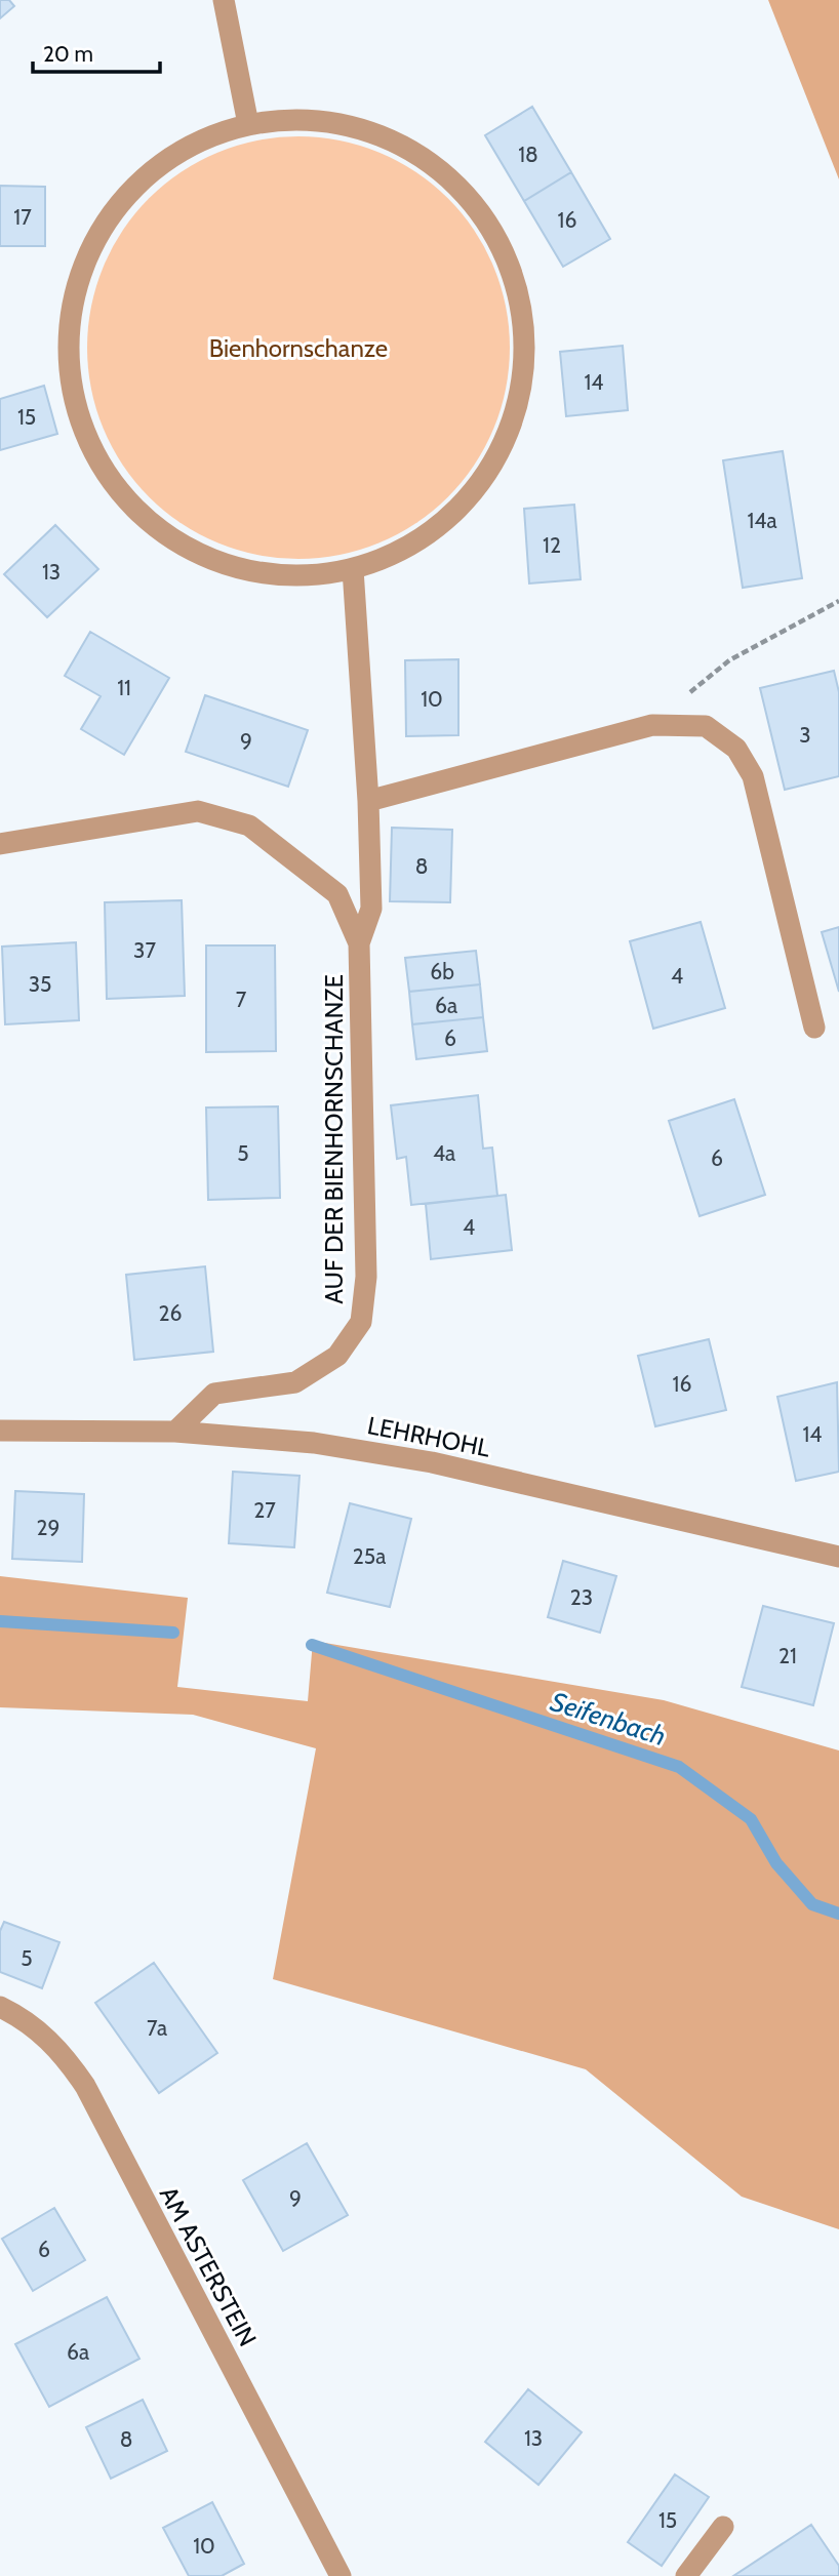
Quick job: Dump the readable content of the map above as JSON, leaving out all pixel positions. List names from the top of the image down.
{
  "streets": {
    "street": ["AUF DER BIENHORNSCHANZE", "LEHRHOHL", "AM ASTERSTEIN"]
  },
  "crossings": [
    ["AUF DER BIENHORNSCHANZE", "LEHRHOHL"]
  ],
  "water": ["Seifenbach"],
  "parks": ["Bienhornschanze"],
  "house_numbers": [
    "18",
    "17",
    "16",
    "14",
    "15",
    "14a",
    "12",
    "13",
    "11",
    "10",
    "3",
    "9",
    "8",
    "37",
    "6b",
    "4",
    "35",
    "7",
    "6a",
    "6",
    "5",
    "4a",
    "6",
    "4",
    "26",
    "16",
    "14",
    "27",
    "29",
    "25a",
    "23",
    "21",
    "5",
    "7a",
    "9",
    "6",
    "6a",
    "13",
    "8",
    "15",
    "10"
  ],
  "scale_bar": "20 m"
}
